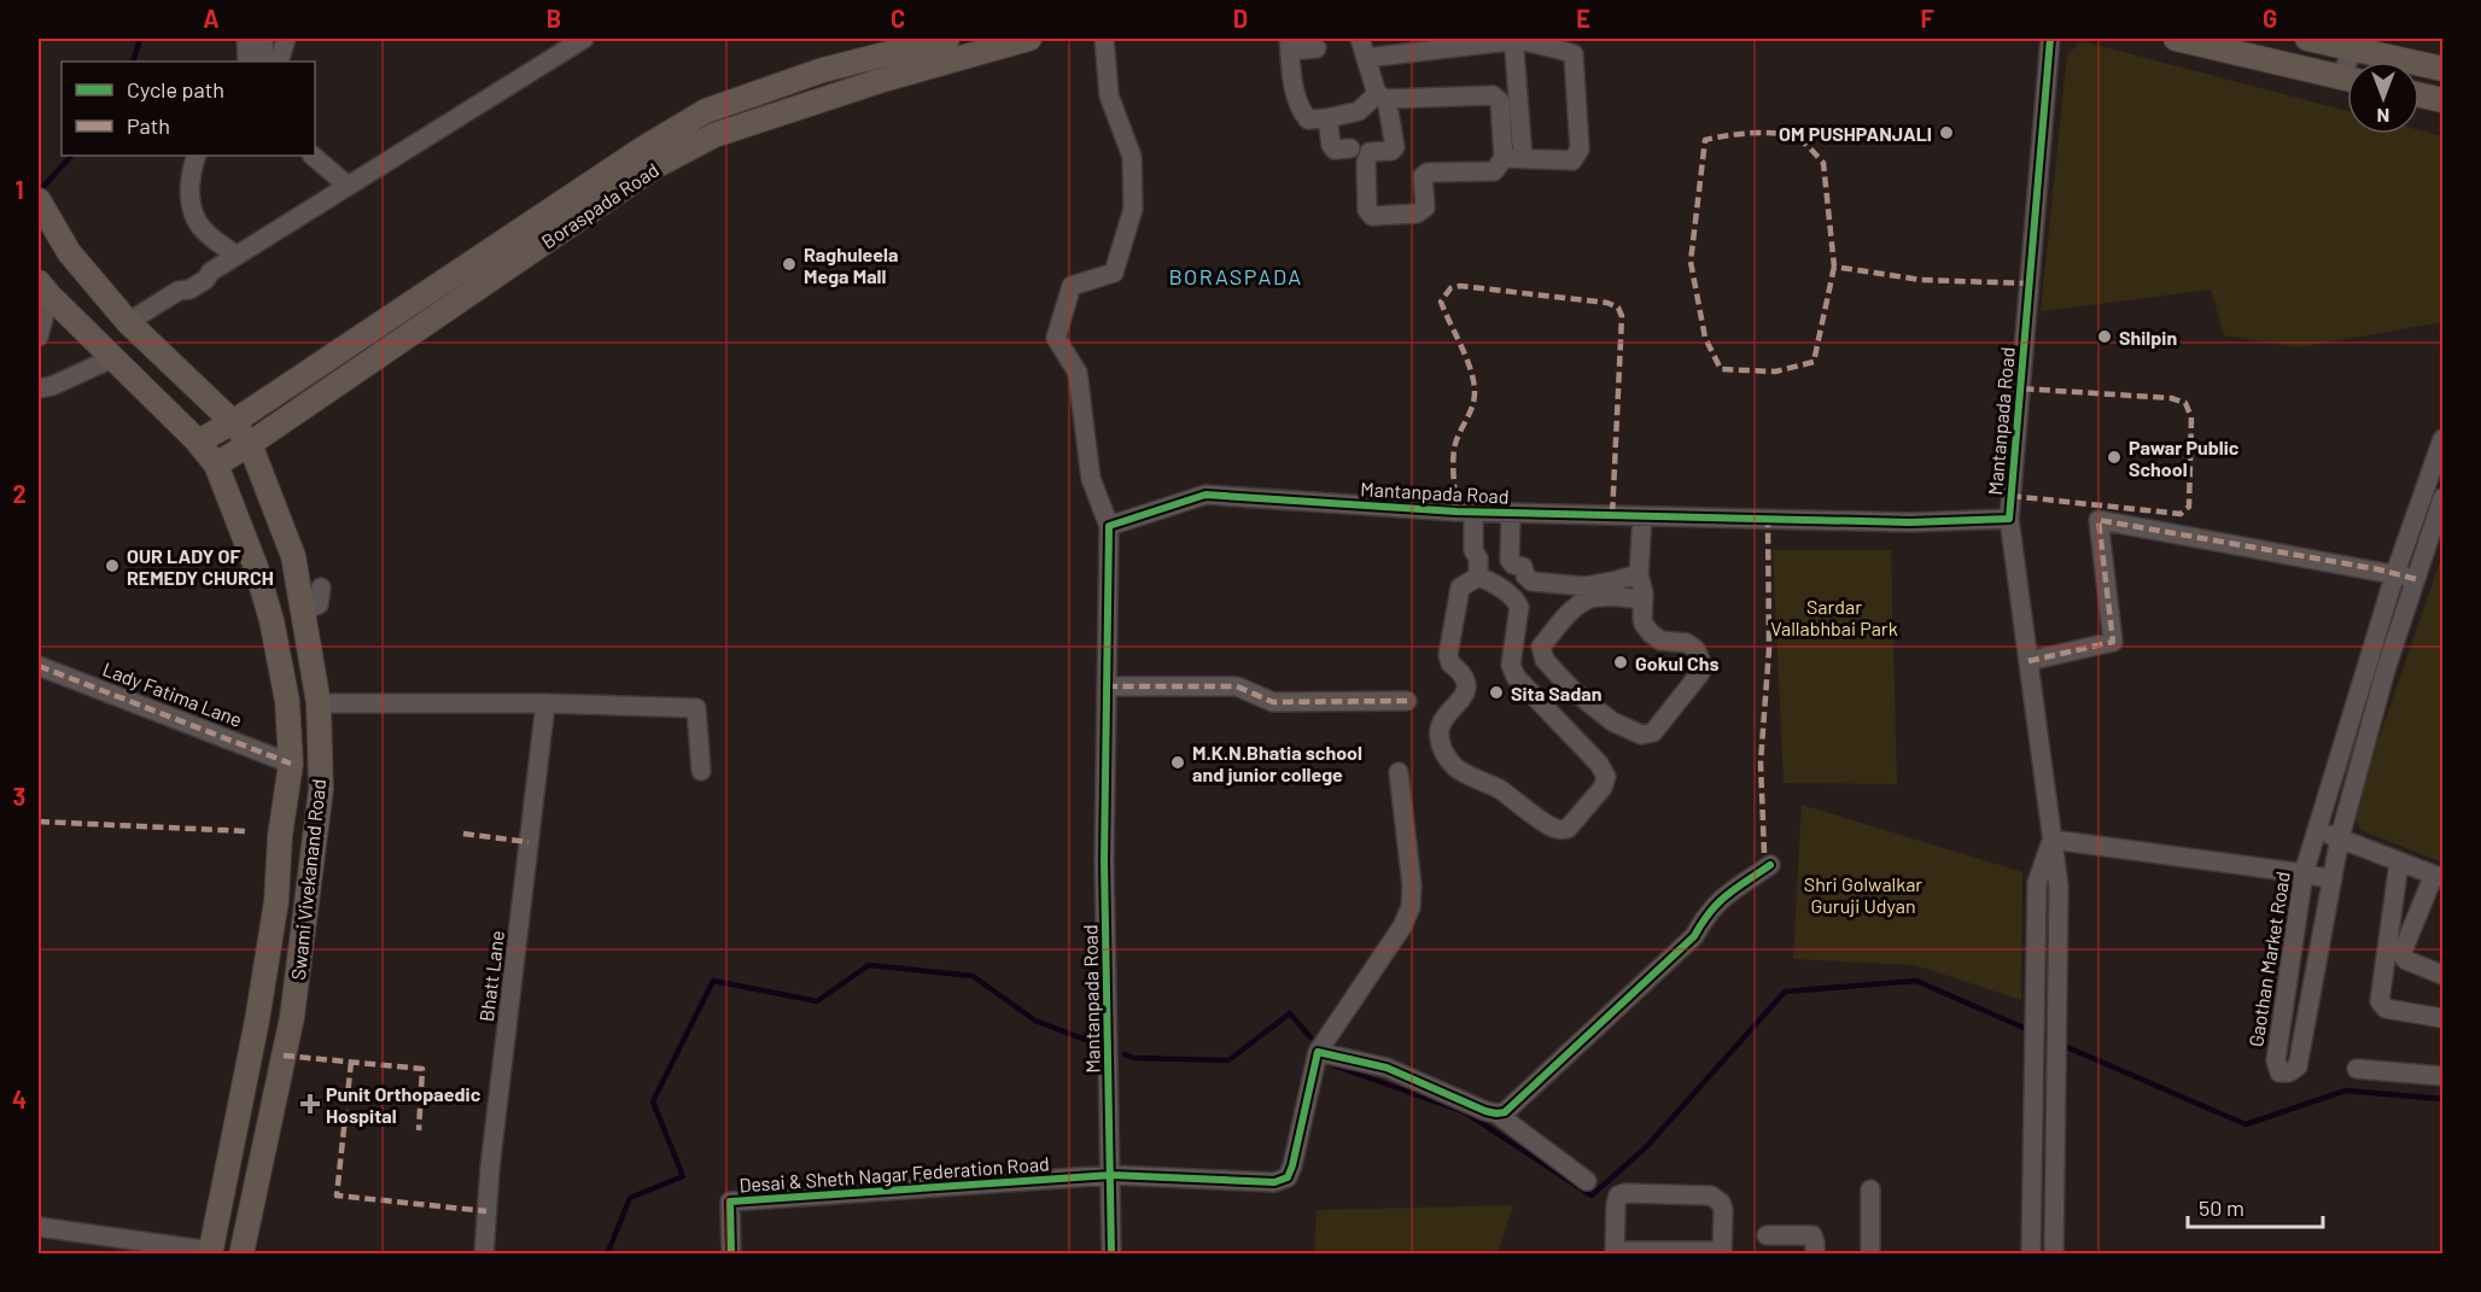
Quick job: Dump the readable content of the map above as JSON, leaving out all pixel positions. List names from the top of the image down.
{
  "streets": {
    "main road": ["Boraspada Road", "Swami Vivekanand Road"],
    "street": [
      "Mantanpada Road",
      "Lady Fatima Lane",
      "Gaothan Market Road",
      "Bhatt Lane",
      "Desai & Sheth Nagar Federation Road"
    ]
  },
  "crossings": [
    ["Boraspada Road", "Swami Vivekanand Road"],
    ["Mantanpada Road", "Desai & Sheth Nagar Federation Road"],
    ["Lady Fatima Lane", "Swami Vivekanand Road"]
  ],
  "districts": ["BORASPADA"],
  "parks": ["Sardar Vallabhbai Park", "Shri Golwalkar Guruji Udyan"],
  "places": {
    "other": [
      "OM PUSHPANJALI",
      "Raghuleela Mega Mall",
      "Shilpin",
      "Pawar Public School",
      "OUR LADY OF REMEDY CHURCH",
      "Gokul Chs",
      "Sita Sadan",
      "M.K.N.Bhatia school and junior college"
    ],
    "health": ["Punit Orthopaedic Hospital"]
  },
  "legend": ["Cycle path", "Path"],
  "scale_bar": "50 m",
  "north": "bottom",
  "grid": {
    "columns": [
      "A",
      "B",
      "C",
      "D",
      "E",
      "F",
      "G"
    ],
    "rows": [
      "1",
      "2",
      "3",
      "4"
    ]
  }
}
